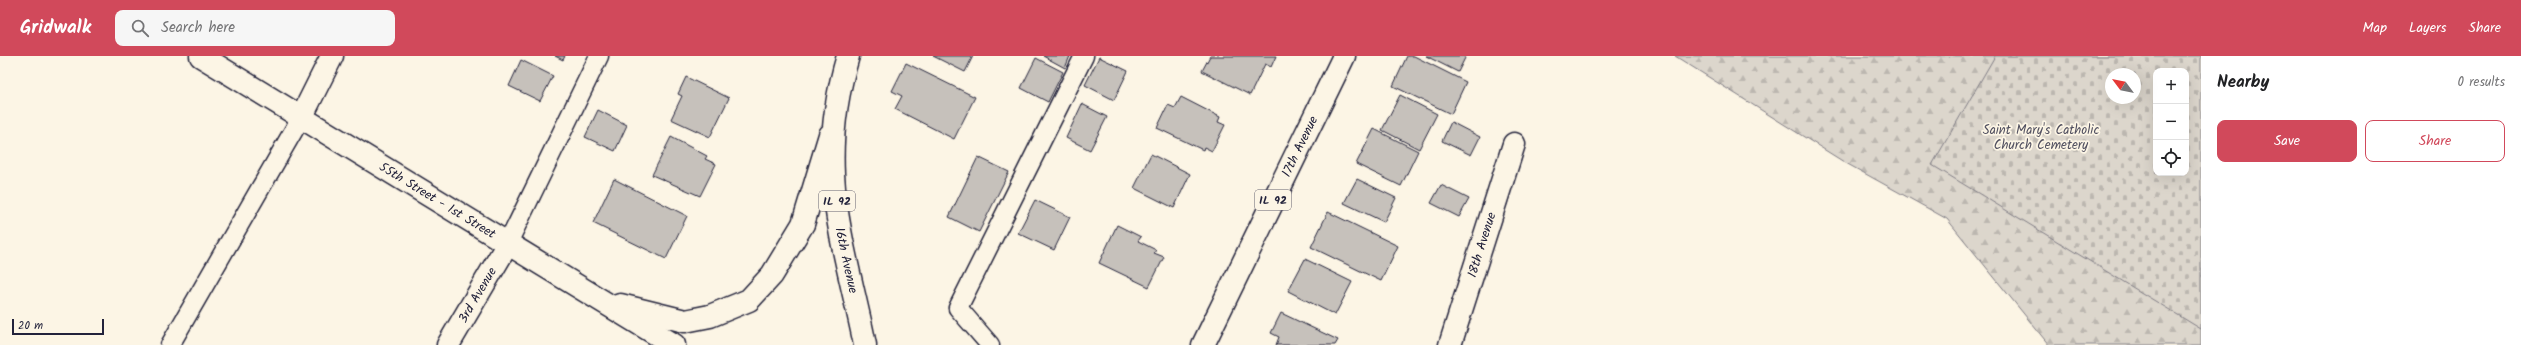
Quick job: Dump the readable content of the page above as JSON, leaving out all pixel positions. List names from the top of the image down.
{
  "streets": {
    "street": [
      "17th Avenue",
      "IL 92",
      "55th Street - 1st Street",
      "18th Avenue",
      "16th Avenue",
      "3rd Avenue"
    ]
  },
  "crossings": [
    ["55th Street - 1st Street", "3rd Avenue"]
  ],
  "parks": ["Saint Mary's Catholic Church Cemetery"],
  "scale_bar": "20 m",
  "north": "top left",
  "page": {
    "header": "Gridwalk",
    "search": "Search here",
    "nav": ["Map", "Layers", "Share"],
    "heading": ["Nearby", "0 results"],
    "map_buttons": ["+", "−"],
    "buttons": ["Save", "Share"],
    "scale": "20 m"
  }
}
